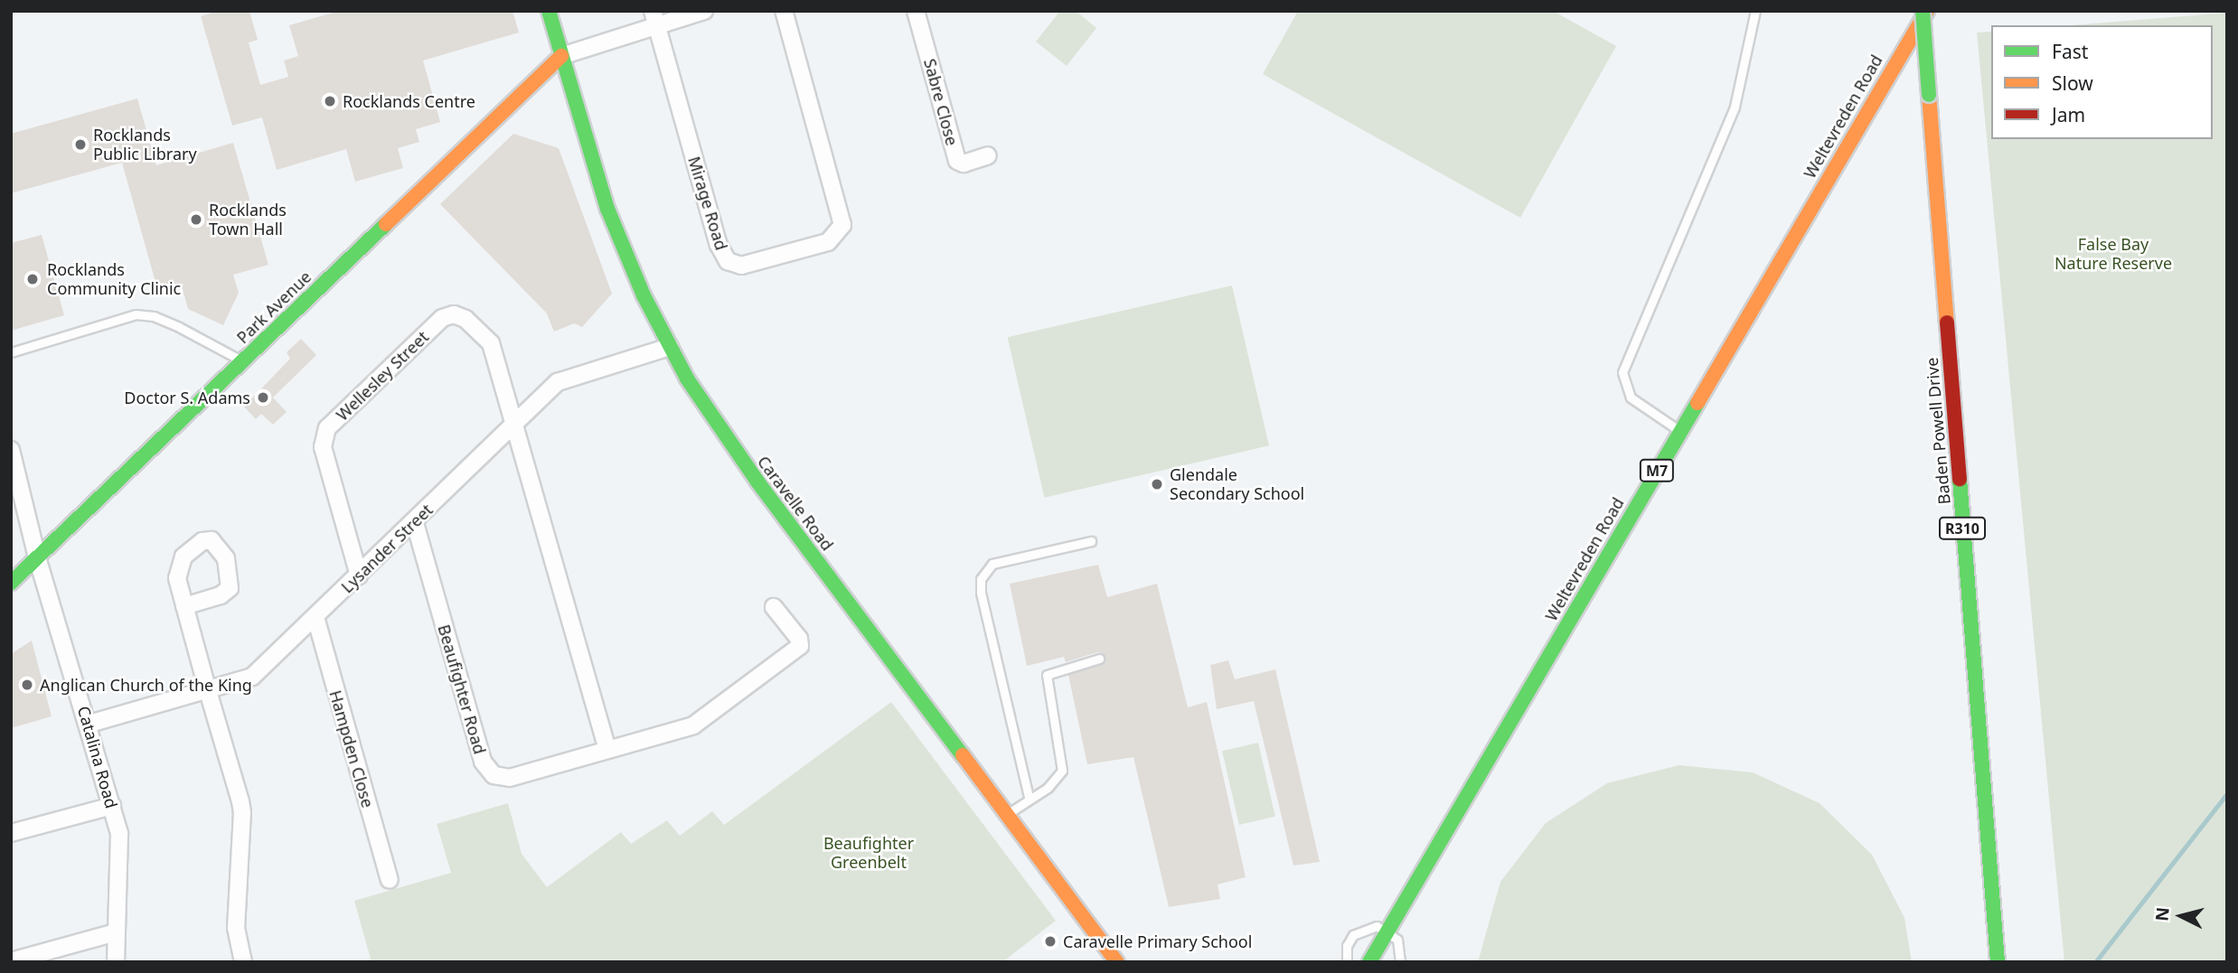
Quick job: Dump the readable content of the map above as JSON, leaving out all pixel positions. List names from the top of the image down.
{
  "streets": {
    "main road": [
      "Weltevreden Road",
      "Park Avenue",
      "Baden Powell Drive",
      "M7",
      "Caravelle Road",
      "R310"
    ],
    "street": [
      "Sabre Close",
      "Mirage Road",
      "Wellesley Street",
      "Lysander Street",
      "Beaufighter Road",
      "Hampden Close",
      "Catalina Road"
    ]
  },
  "crossings": [
    ["Weltevreden Road", "Baden Powell Drive"],
    ["Park Avenue", "Caravelle Road"],
    ["Park Avenue", "Catalina Road"],
    ["Wellesley Street", "Lysander Street"],
    ["Caravelle Road", "Lysander Street"],
    ["Lysander Street", "Beaufighter Road"],
    ["Lysander Street", "Hampden Close"],
    ["Lysander Street", "Catalina Road"]
  ],
  "parks": ["False Bay Nature Reserve", "Beaufighter Greenbelt"],
  "places": [
    "Rocklands Centre",
    "Rocklands Public Library",
    "Rocklands Town Hall",
    "Rocklands Community Clinic",
    "Doctor S. Adams",
    "Glendale Secondary School",
    "Anglican Church of the King",
    "Caravelle Primary School"
  ],
  "legend": ["Fast", "Slow", "Jam"],
  "north": "left"
}
